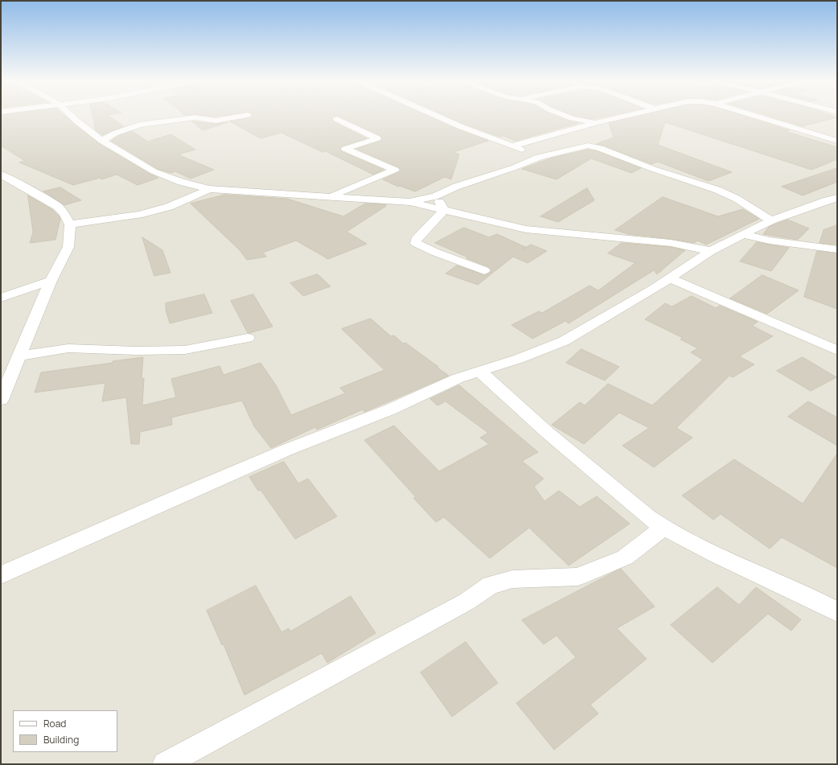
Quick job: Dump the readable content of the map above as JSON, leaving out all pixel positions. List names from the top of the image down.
{
  "legend": ["Road", "Building"]
}
